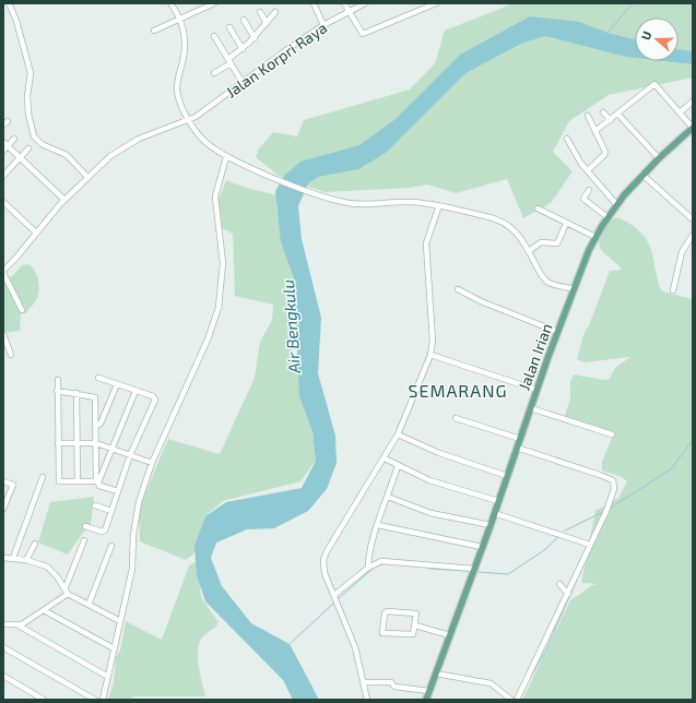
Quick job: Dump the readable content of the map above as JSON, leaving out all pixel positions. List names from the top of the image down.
{
  "streets": {
    "main road": ["Jalan Irian"],
    "street": ["Jalan Korpri Raya"]
  },
  "districts": ["SEMARANG"],
  "water": ["Air Bengkulu"],
  "north": "left"
}
